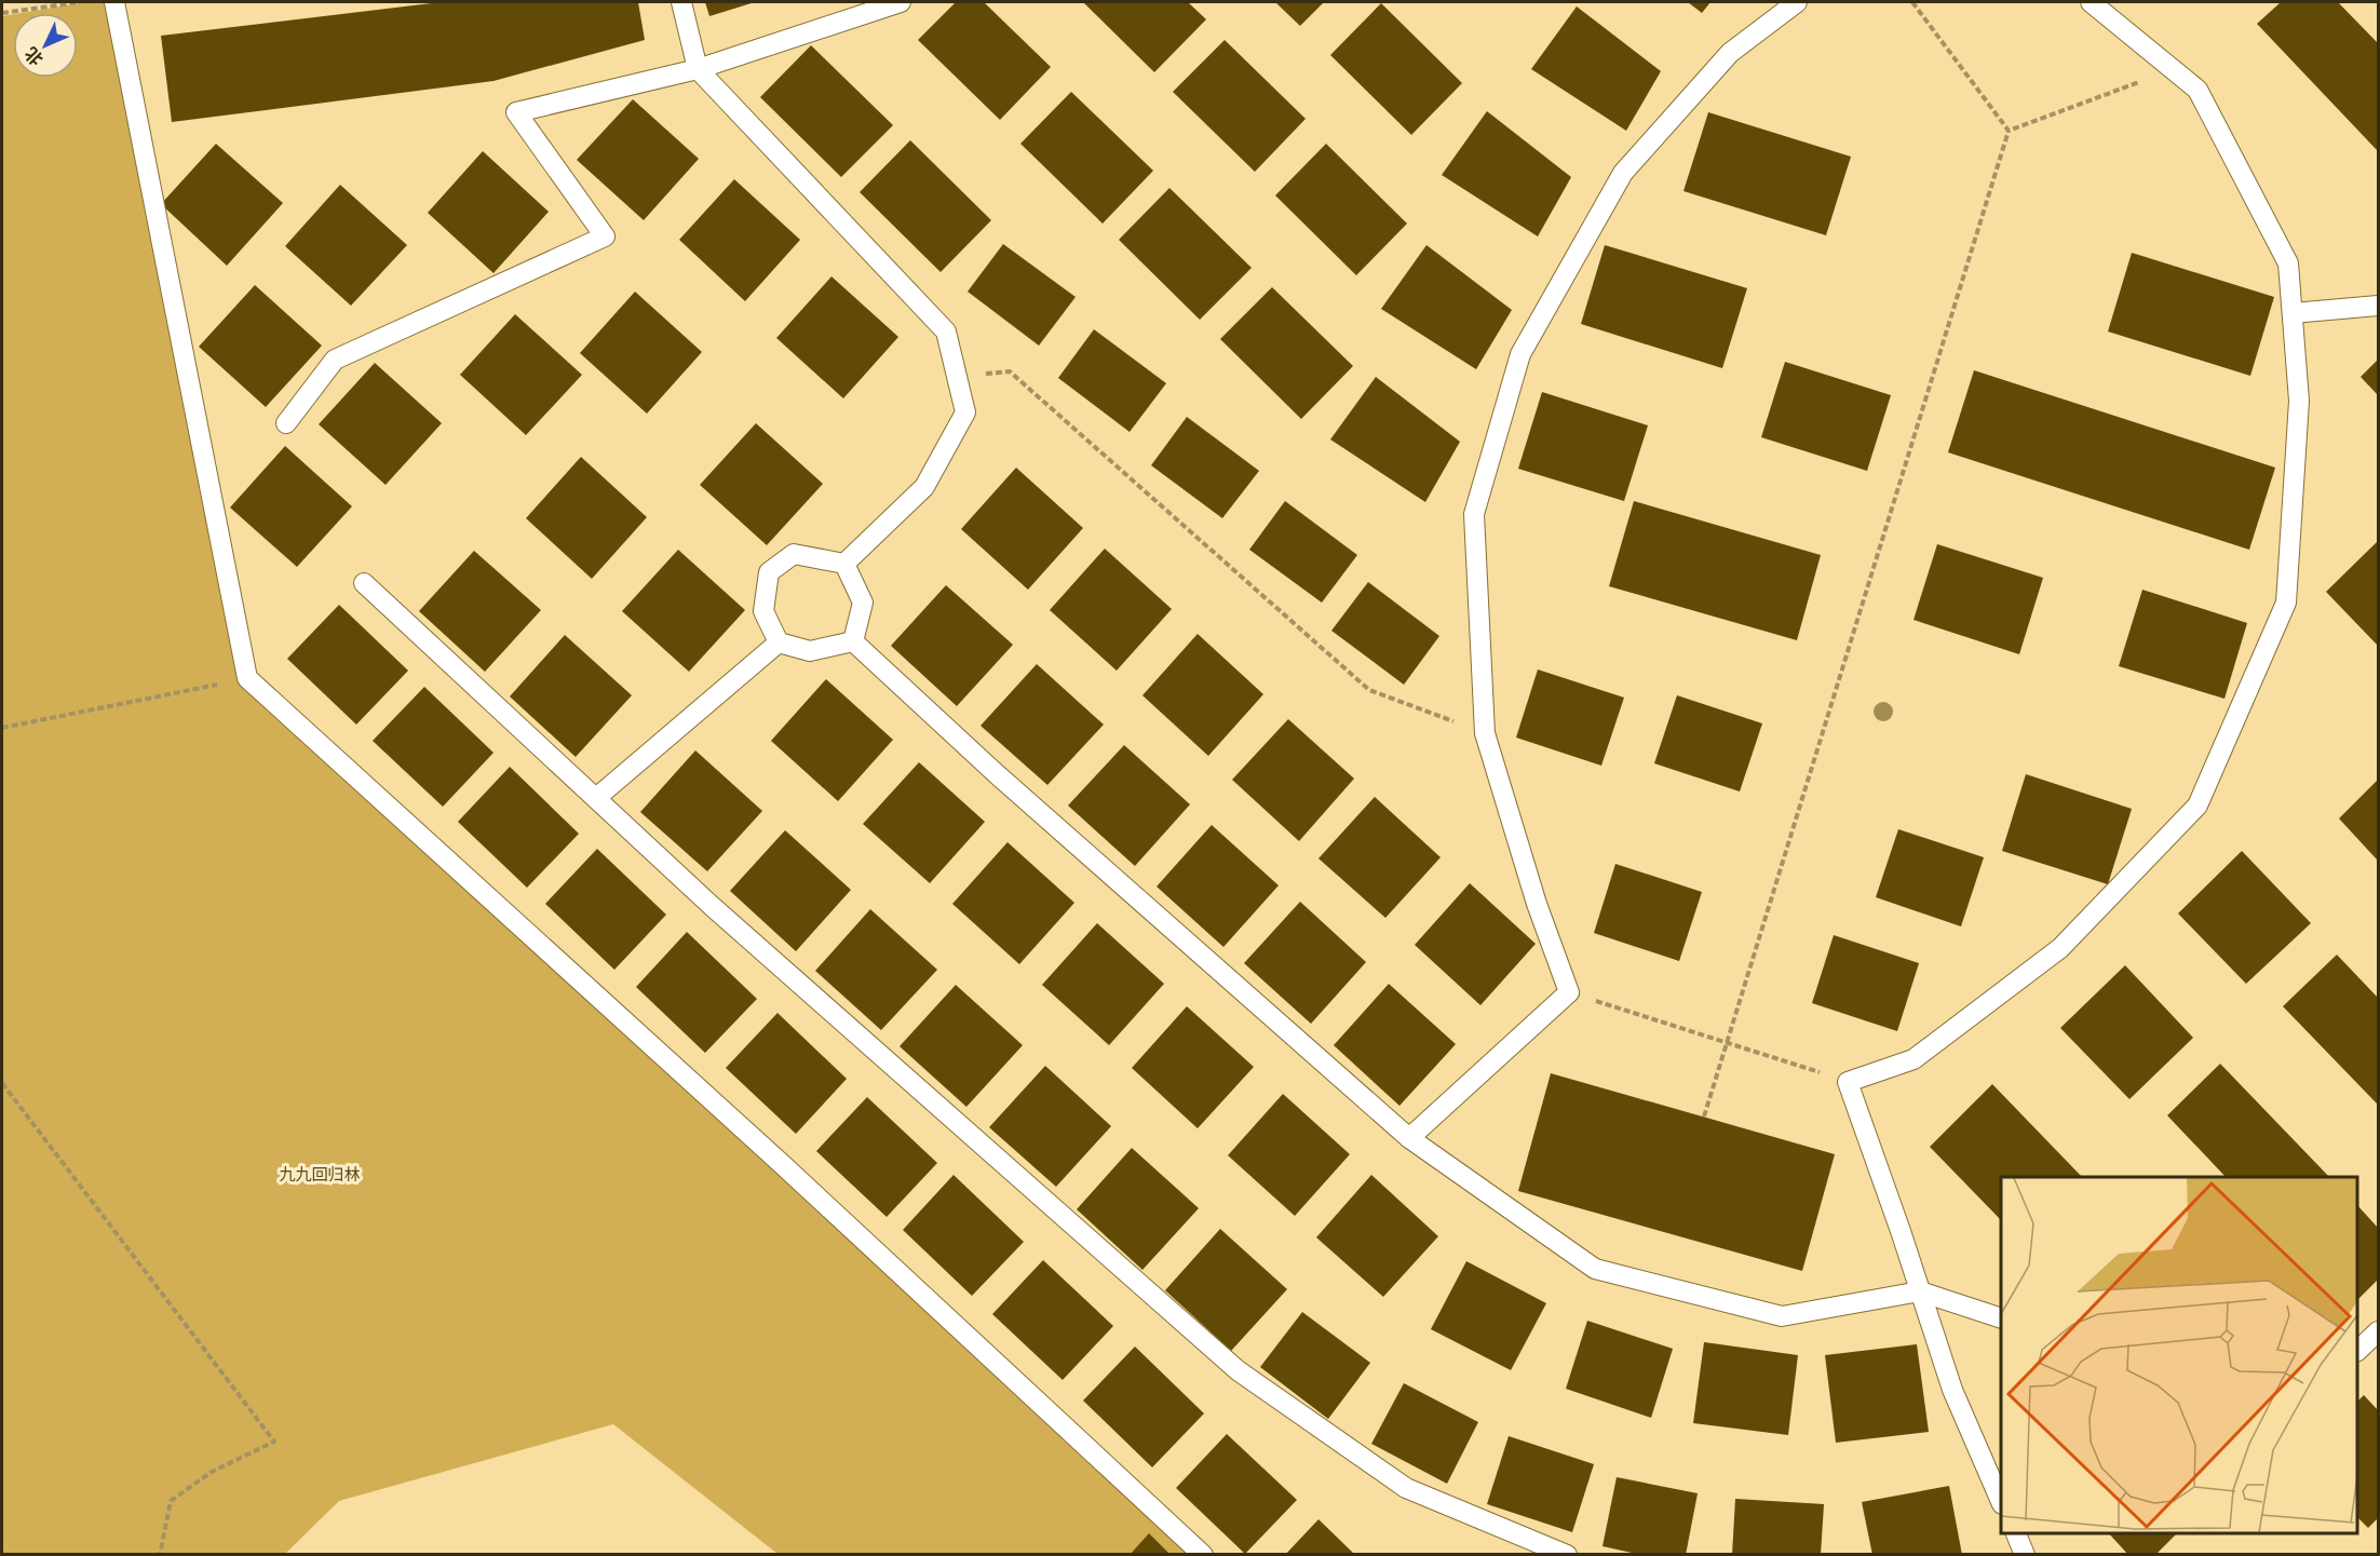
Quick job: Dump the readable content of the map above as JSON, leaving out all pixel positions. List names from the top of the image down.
{
  "parks": ["九九回归林"],
  "north": "bottom left"
}
